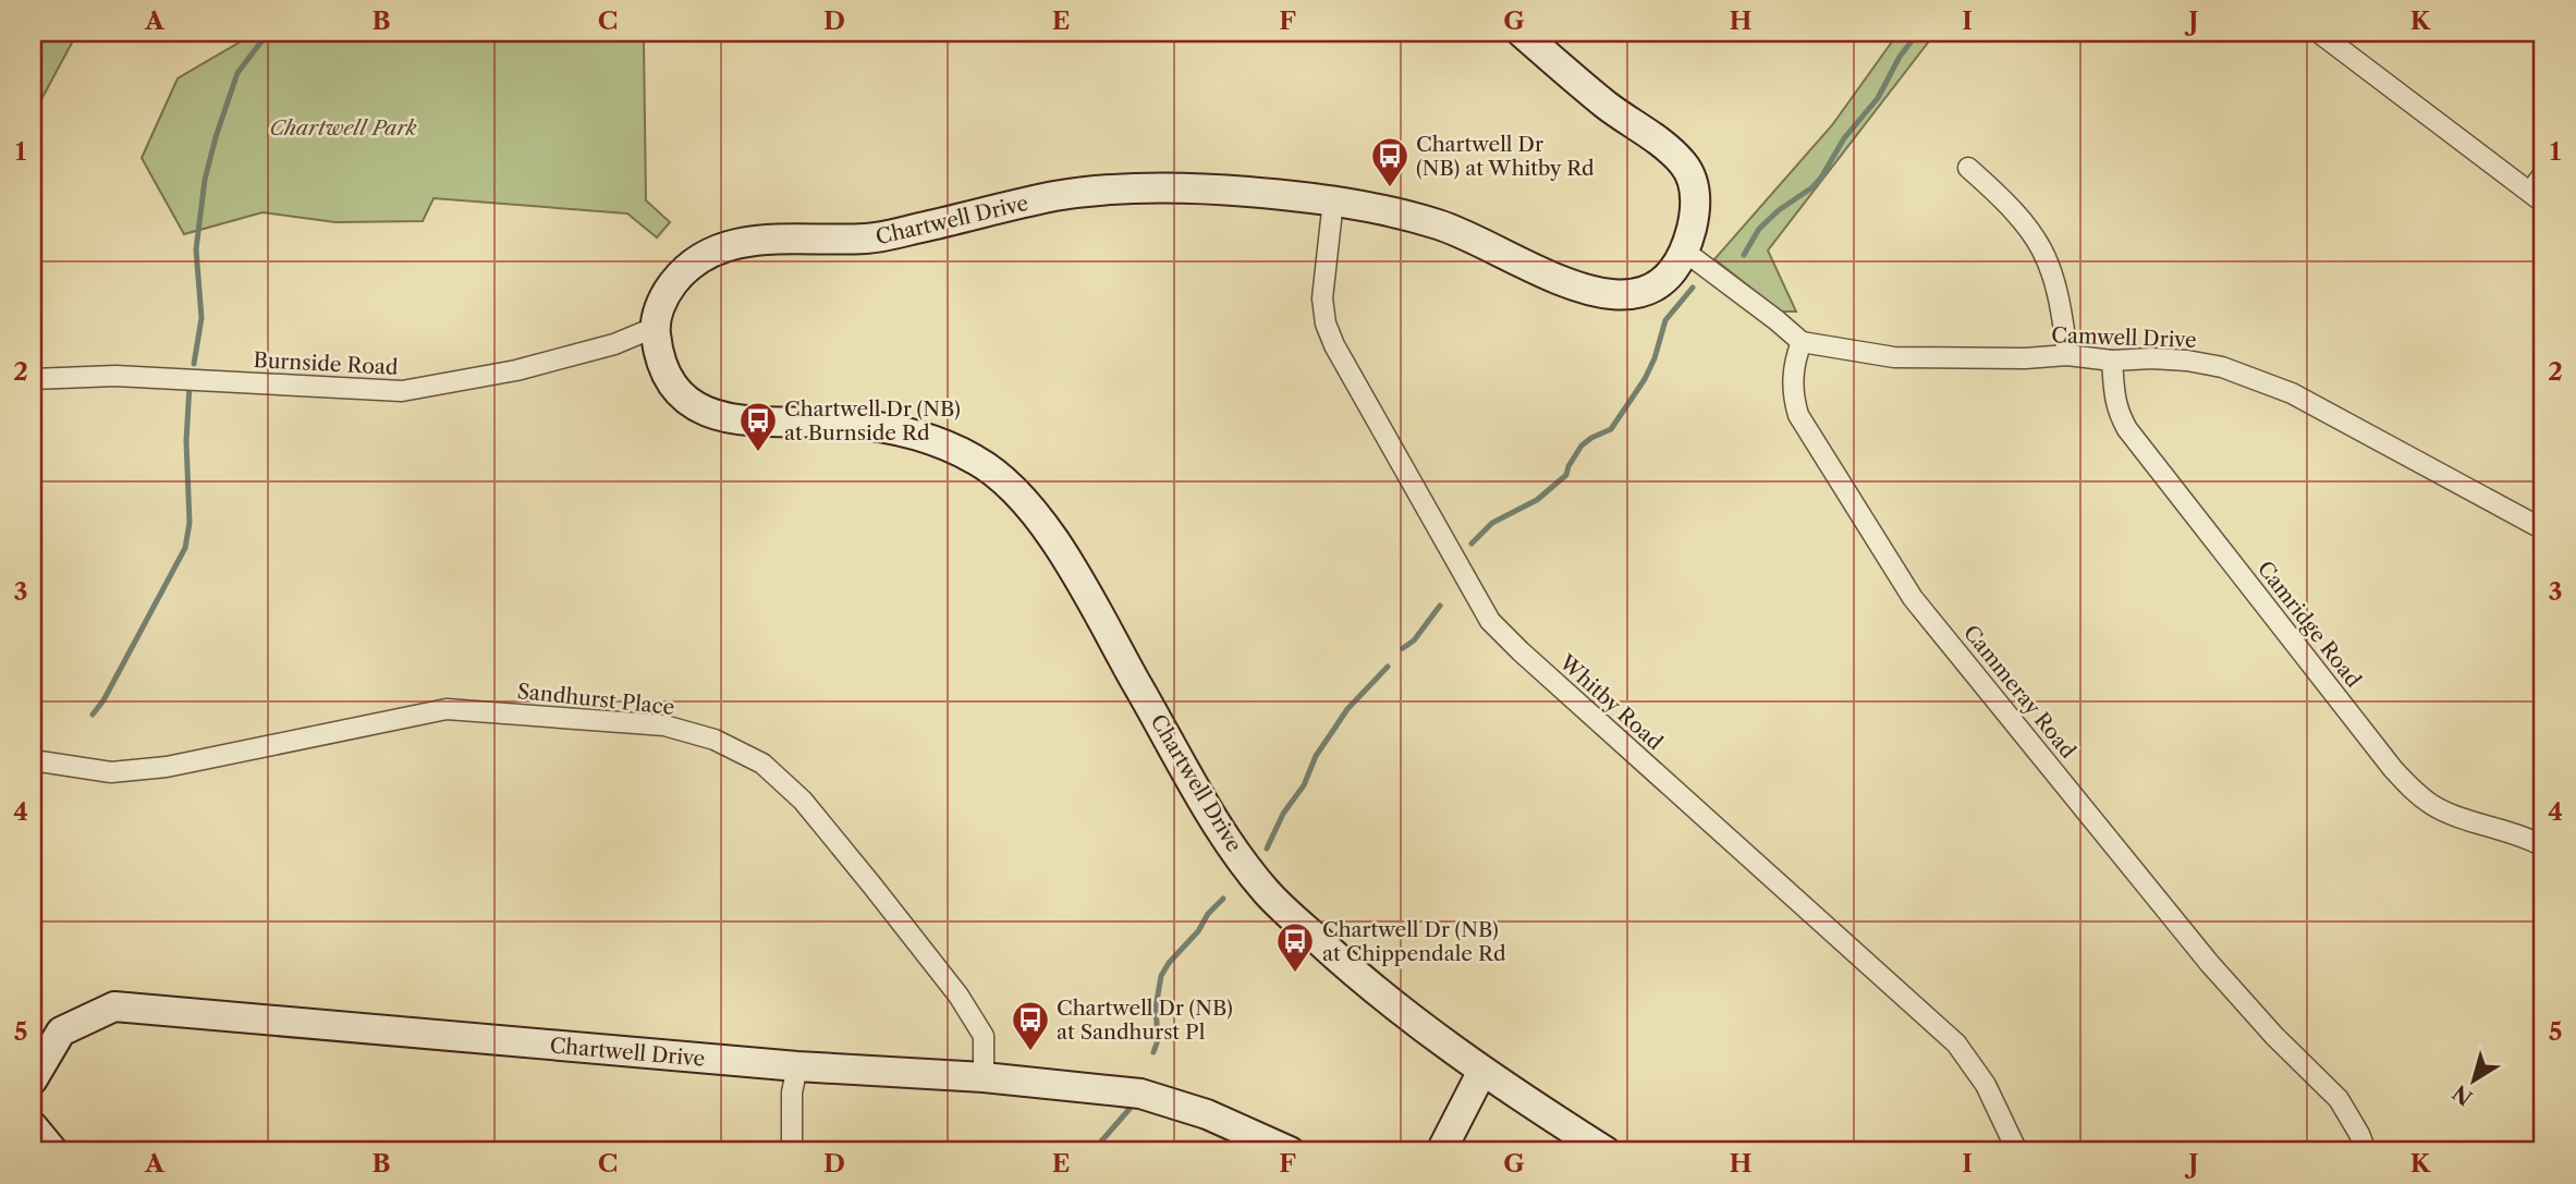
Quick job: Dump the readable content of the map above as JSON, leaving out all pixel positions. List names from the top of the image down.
{
  "streets": {
    "street": [
      "Chartwell Drive",
      "Camwell Drive",
      "Burnside Road",
      "Camridge Road",
      "Cammeray Road",
      "Sandhurst Place",
      "Whitby Road"
    ]
  },
  "crossings": [
    ["Chartwell Drive", "Burnside Road"],
    ["Chartwell Drive", "Sandhurst Place"],
    ["Chartwell Drive", "Whitby Road"],
    ["Camwell Drive", "Camridge Road"],
    ["Camwell Drive", "Cammeray Road"]
  ],
  "parks": ["Chartwell Park"],
  "places": {
    "bus stop": [
      "Chartwell Dr (NB) at Whitby Rd",
      "Chartwell Dr (NB) at Burnside Rd",
      "Chartwell Dr (NB) at Chippendale Rd",
      "Chartwell Dr (NB) at Sandhurst Pl"
    ]
  },
  "north": "bottom left",
  "grid": {
    "columns": [
      "A",
      "B",
      "C",
      "D",
      "E",
      "F",
      "G",
      "H",
      "I",
      "J",
      "K"
    ],
    "rows": [
      "1",
      "2",
      "3",
      "4",
      "5"
    ]
  }
}
